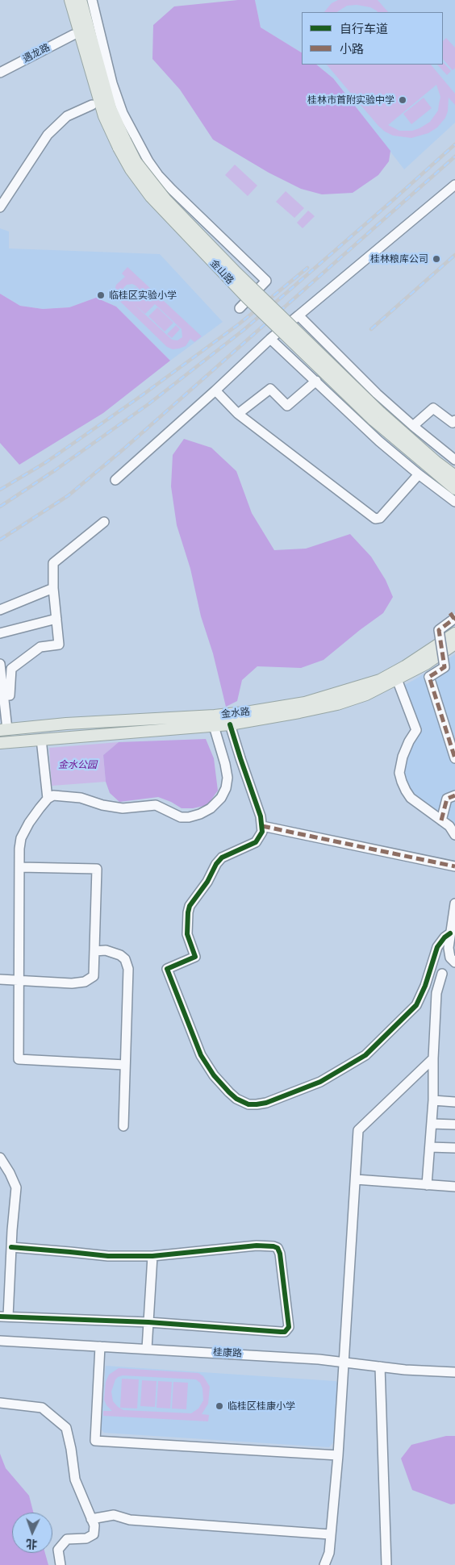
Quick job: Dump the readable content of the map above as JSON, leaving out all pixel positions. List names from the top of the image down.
{
  "streets": {
    "main road": ["金山路", "金水路"],
    "street": ["遇龙路", "桂康路"]
  },
  "parks": ["金水公园"],
  "places": [
    "桂林市首附实验中学",
    "桂林粮库公司",
    "临桂区实验小学",
    "临桂区桂康小学"
  ],
  "legend": ["自行车道", "小路"],
  "north": "bottom"
}
